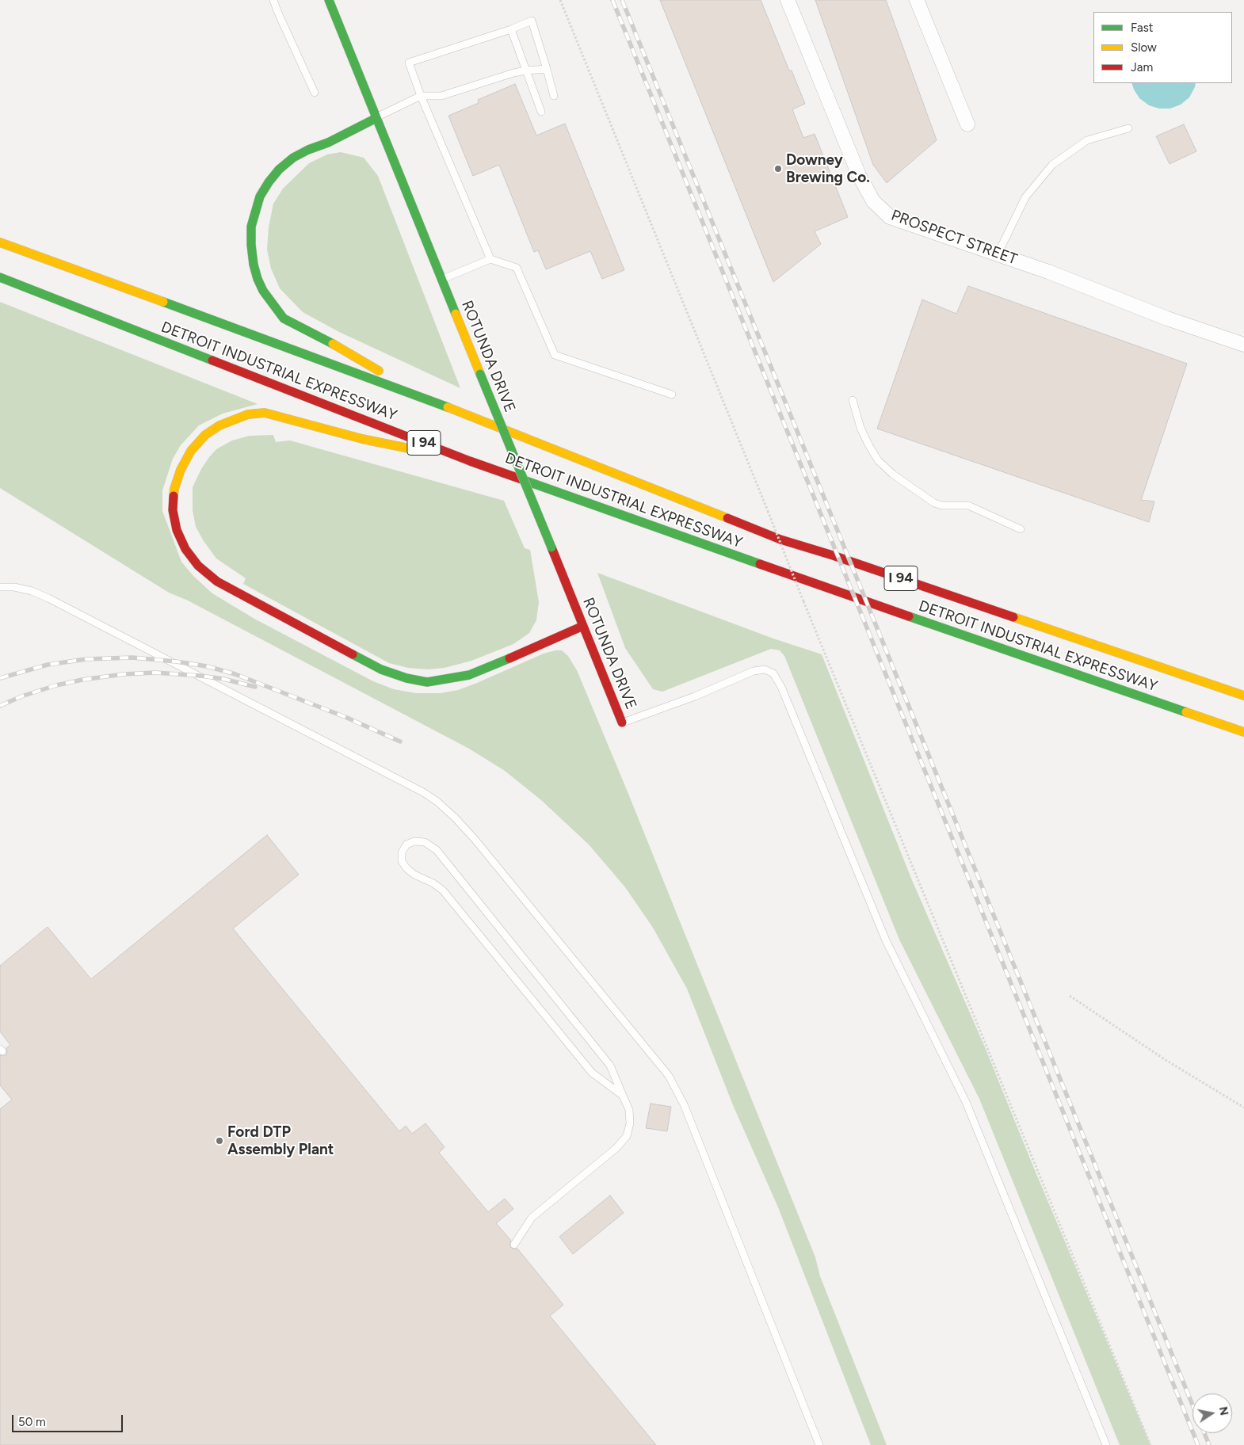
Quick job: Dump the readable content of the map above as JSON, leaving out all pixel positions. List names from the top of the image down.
{
  "streets": {
    "main road": ["ROTUNDA DRIVE", "DETROIT INDUSTRIAL EXPRESSWAY", "I 94"],
    "street": ["PROSPECT STREET"]
  },
  "places": ["Downey Brewing Co.", "Ford DTP Assembly Plant"],
  "legend": ["Fast", "Slow", "Jam"],
  "scale_bar": "50 m",
  "north": "right"
}
